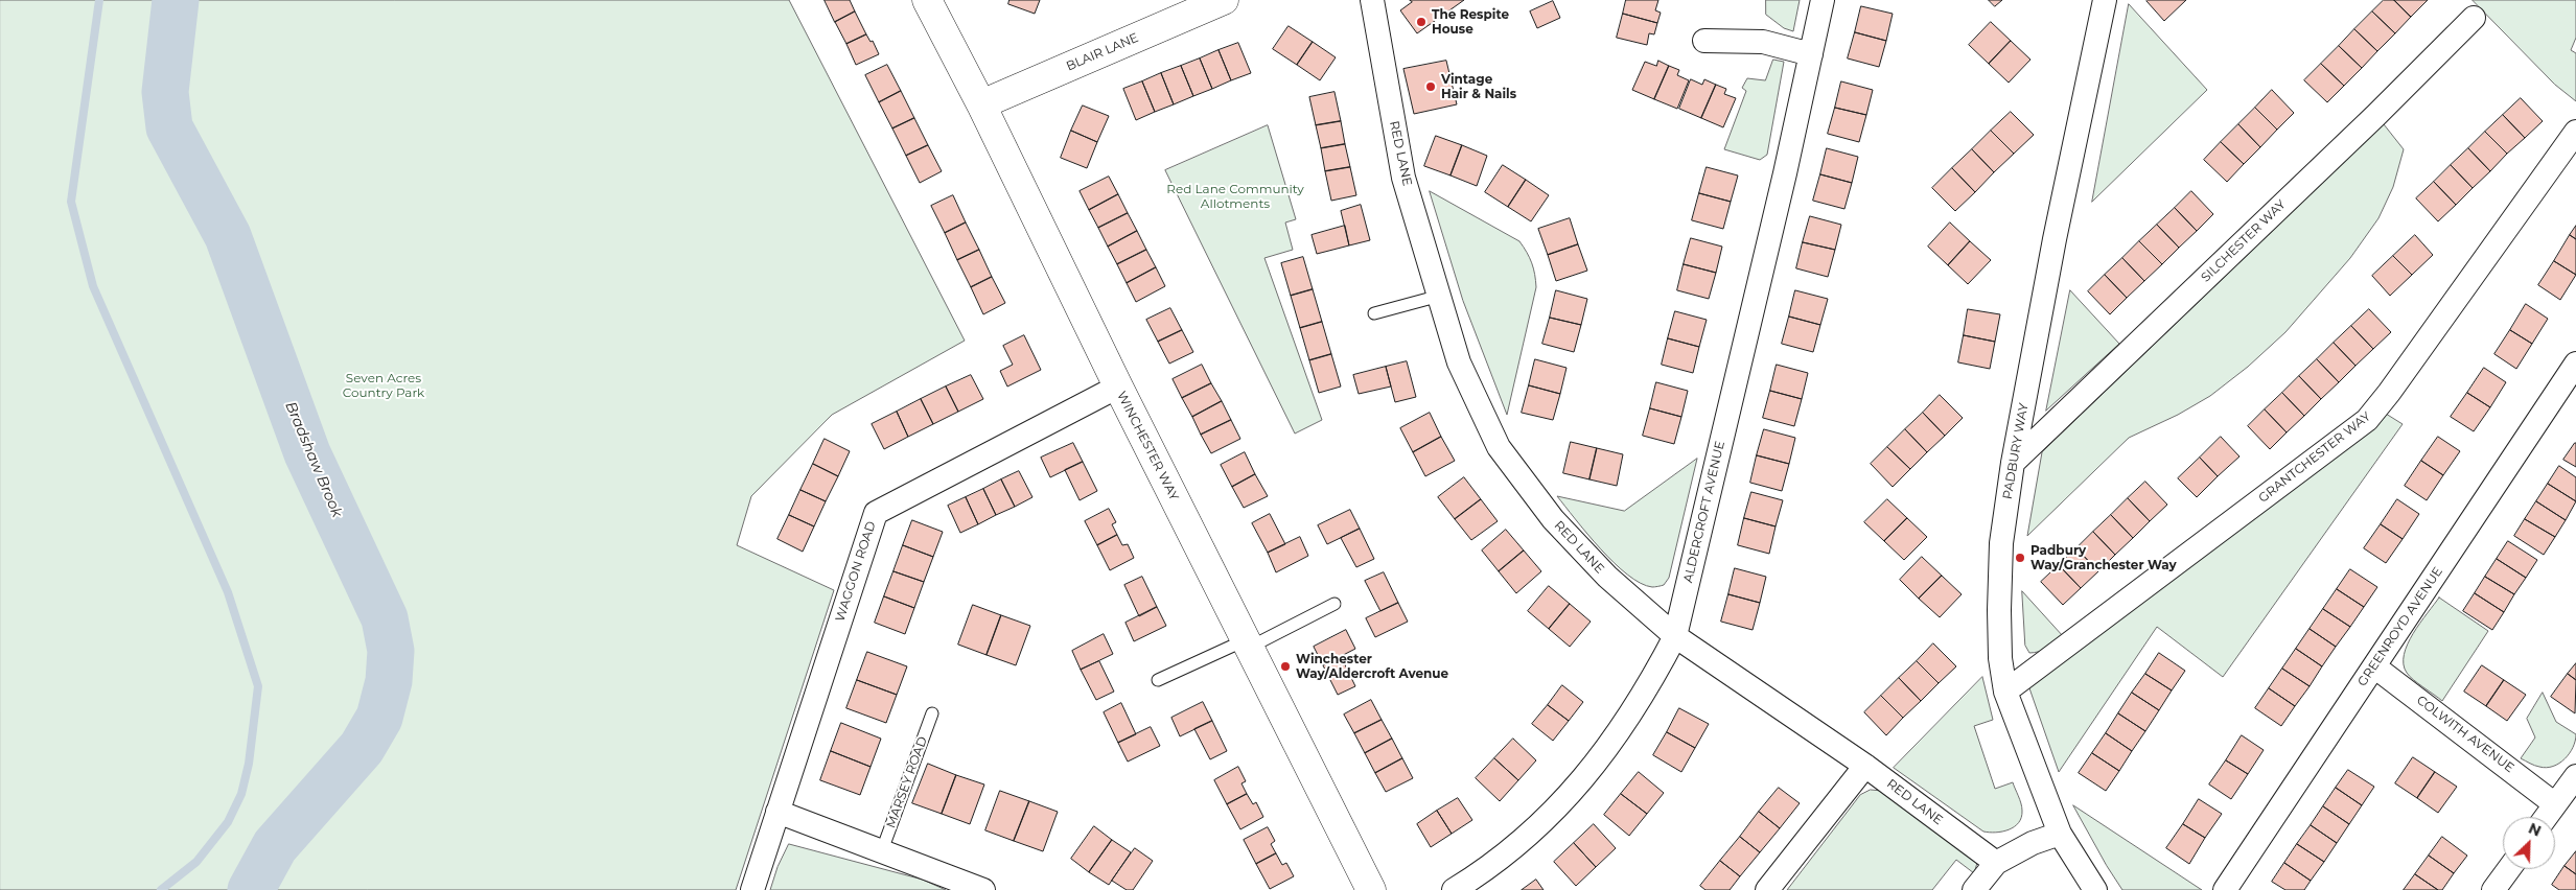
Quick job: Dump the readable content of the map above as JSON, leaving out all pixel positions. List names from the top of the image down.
{
  "streets": {
    "street": [
      "BLAIR LANE",
      "RED LANE",
      "SILCHESTER WAY",
      "WINCHESTER WAY",
      "PADBURY WAY",
      "GRANTCHESTER WAY",
      "ALDERCROFT AVENUE",
      "WAGGON ROAD",
      "GREENROYD AVENUE",
      "COLWITH AVENUE"
    ],
    "lane": ["MARSEY ROAD"]
  },
  "crossings": [
    ["BLAIR LANE", "WINCHESTER WAY"],
    ["RED LANE", "ALDERCROFT AVENUE"],
    ["SILCHESTER WAY", "PADBURY WAY"],
    ["WINCHESTER WAY", "WAGGON ROAD"],
    ["PADBURY WAY", "GRANTCHESTER WAY"],
    ["GREENROYD AVENUE", "COLWITH AVENUE"]
  ],
  "water": ["Bradshaw Brook"],
  "parks": ["Red Lane Community Allotments", "Seven Acres Country Park"],
  "places": [
    "The Respite House",
    "Vintage Hair & Nails",
    "Padbury Way/Granchester Way",
    "Winchester Way/Aldercroft Avenue"
  ],
  "north": "top right"
}
